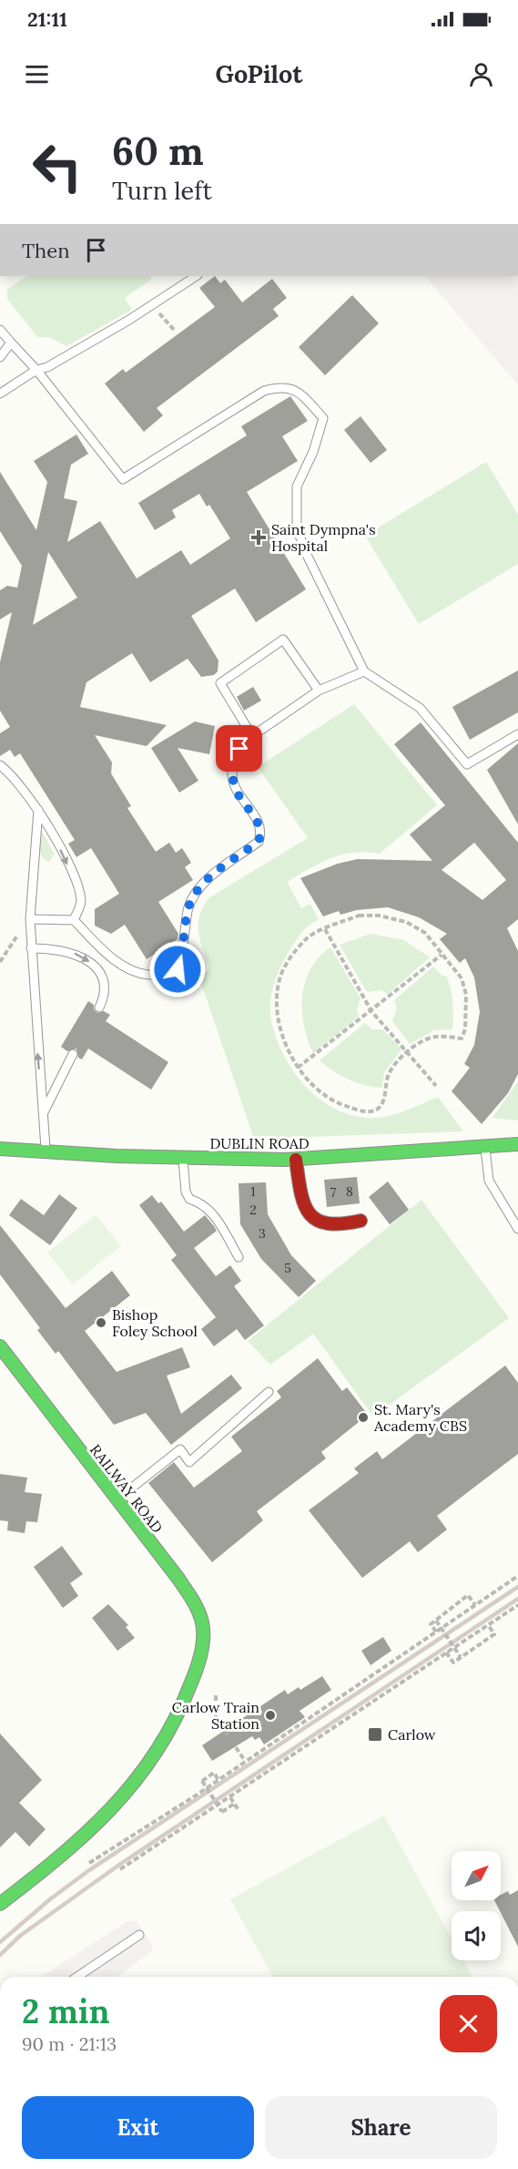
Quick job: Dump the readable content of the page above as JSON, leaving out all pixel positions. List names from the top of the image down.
{
  "streets": {
    "street": ["DUBLIN ROAD", "RAILWAY ROAD"]
  },
  "places": {
    "health": ["Saint Dympna's Hospital"],
    "other": ["Bishop Foley School", "St. Mary's Academy CBS", "Carlow Train Station"],
    "transit": ["Carlow"]
  },
  "house_numbers": [
    "1",
    "8",
    "7",
    "2",
    "3",
    "5"
  ],
  "north": "top right",
  "page": {
    "status": "21:11",
    "header": "GoPilot",
    "turn": ["60 m", "Turn left"],
    "then": "Then",
    "heading": ["2 min", "90 m · 21:13"],
    "buttons": ["Exit", "Share"]
  }
}
